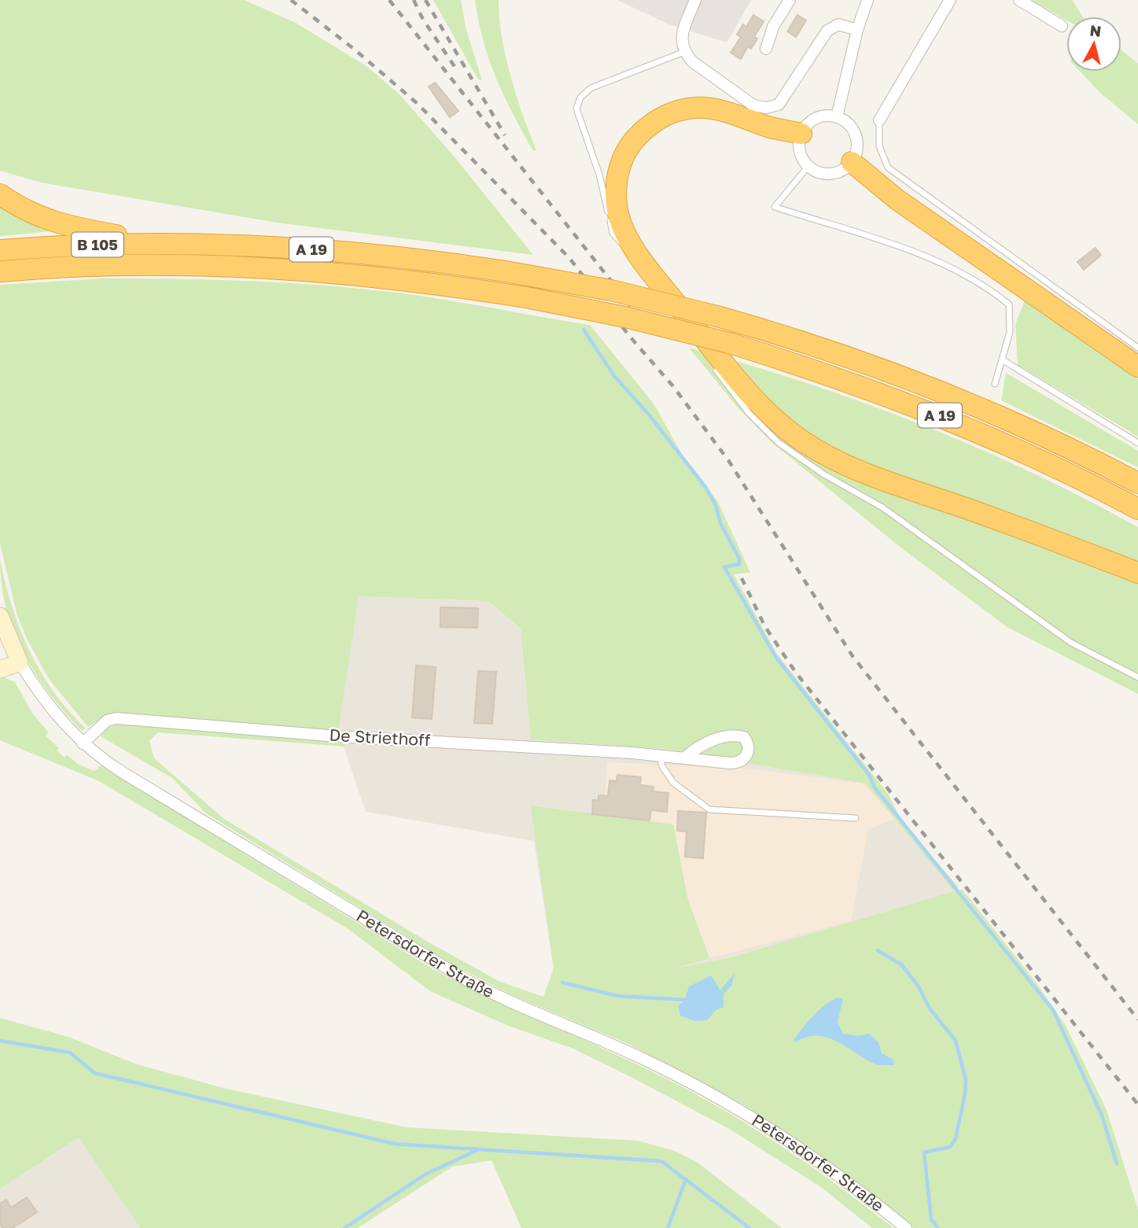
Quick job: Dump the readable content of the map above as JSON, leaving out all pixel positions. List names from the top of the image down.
{
  "streets": {
    "highway": ["B 105", "A 19"],
    "street": ["De Striethoff", "Petersdorfer Straße"]
  },
  "crossings": [
    ["B 105", "A 19"],
    ["De Striethoff", "Petersdorfer Straße"]
  ],
  "north": "top"
}
